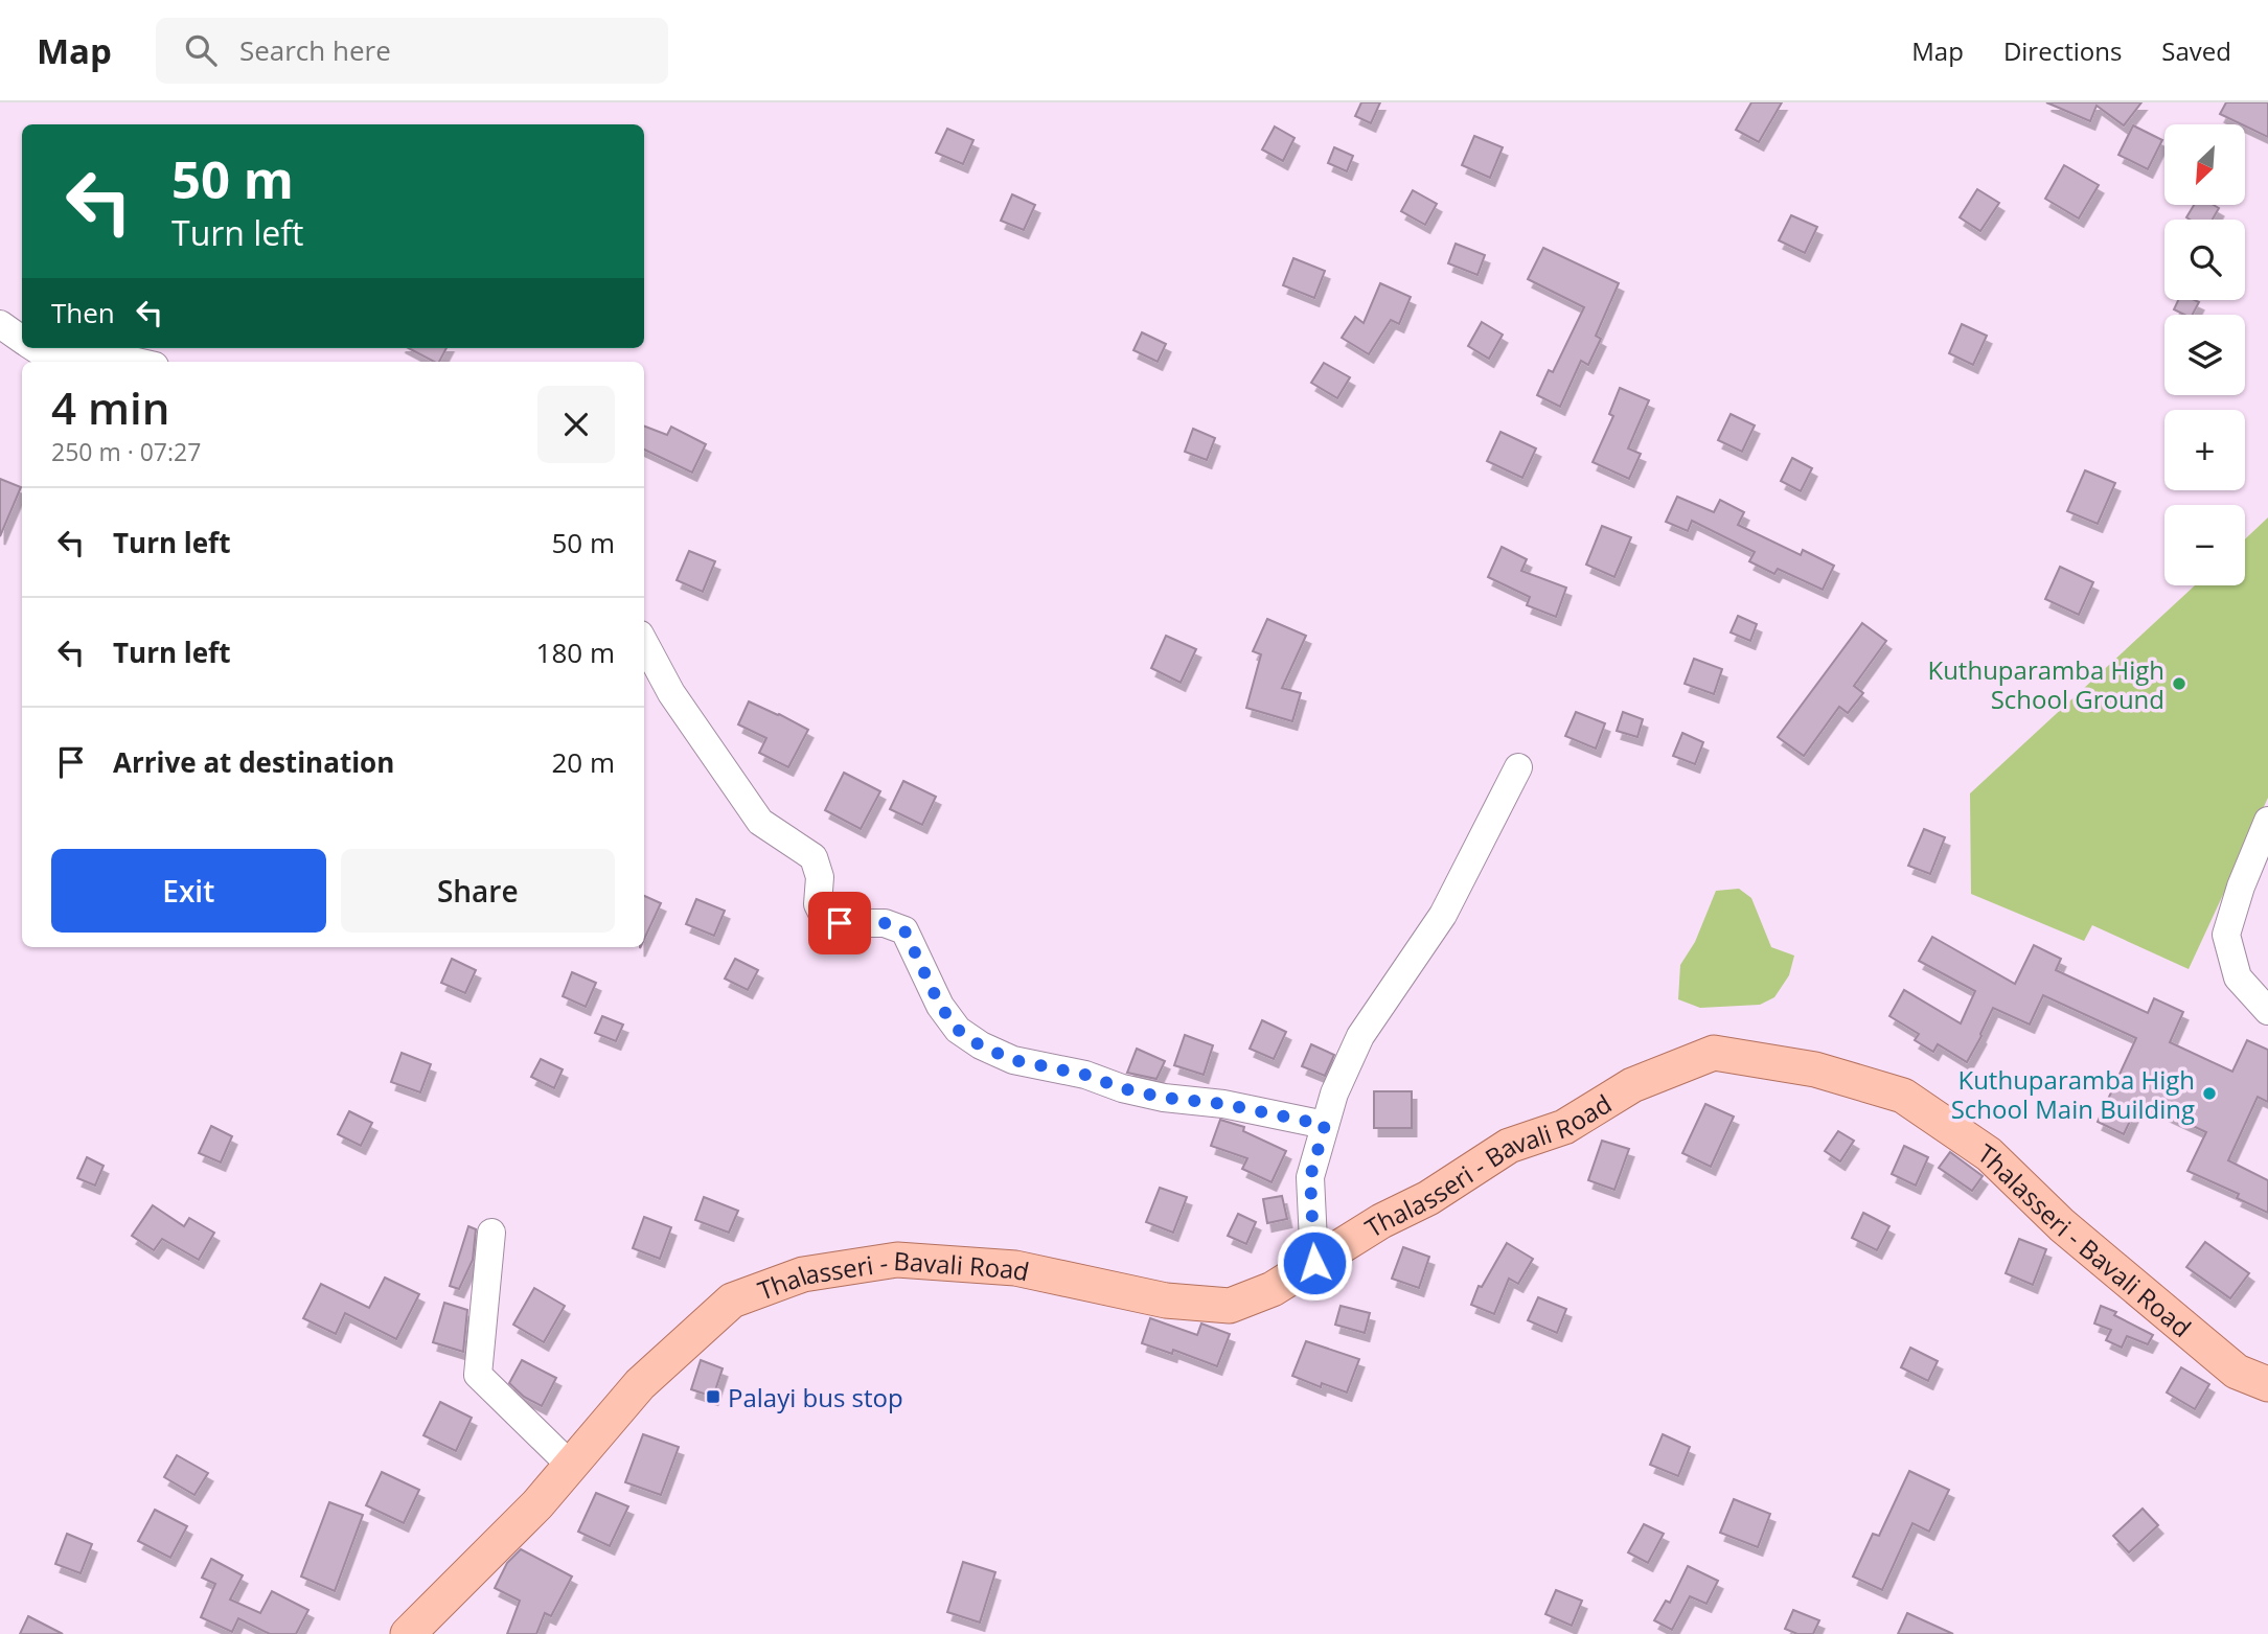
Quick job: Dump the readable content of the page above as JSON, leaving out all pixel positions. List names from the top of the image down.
{
  "streets": {
    "main road": ["Thalasseri - Bavali Road"]
  },
  "places": {
    "other": ["Kuthuparamba High School Ground", "Kuthuparamba High School Main Building"],
    "transit": ["Palayi bus stop"]
  },
  "north": "bottom left",
  "page": {
    "header": "Map",
    "search": "Search here",
    "nav": ["Map", "Directions", "Saved"],
    "map_buttons": ["+", "−"],
    "turn": ["50 m", "Turn left"],
    "then": "Then",
    "heading": ["4 min", "250 m · 07:27"],
    "list": [
      {
        "name": "Turn left",
        "value": "50 m"
      },
      {
        "name": "Turn left",
        "value": "180 m"
      },
      {
        "name": "Arrive at destination",
        "value": "20 m"
      }
    ],
    "buttons": ["Exit", "Share"]
  }
}
